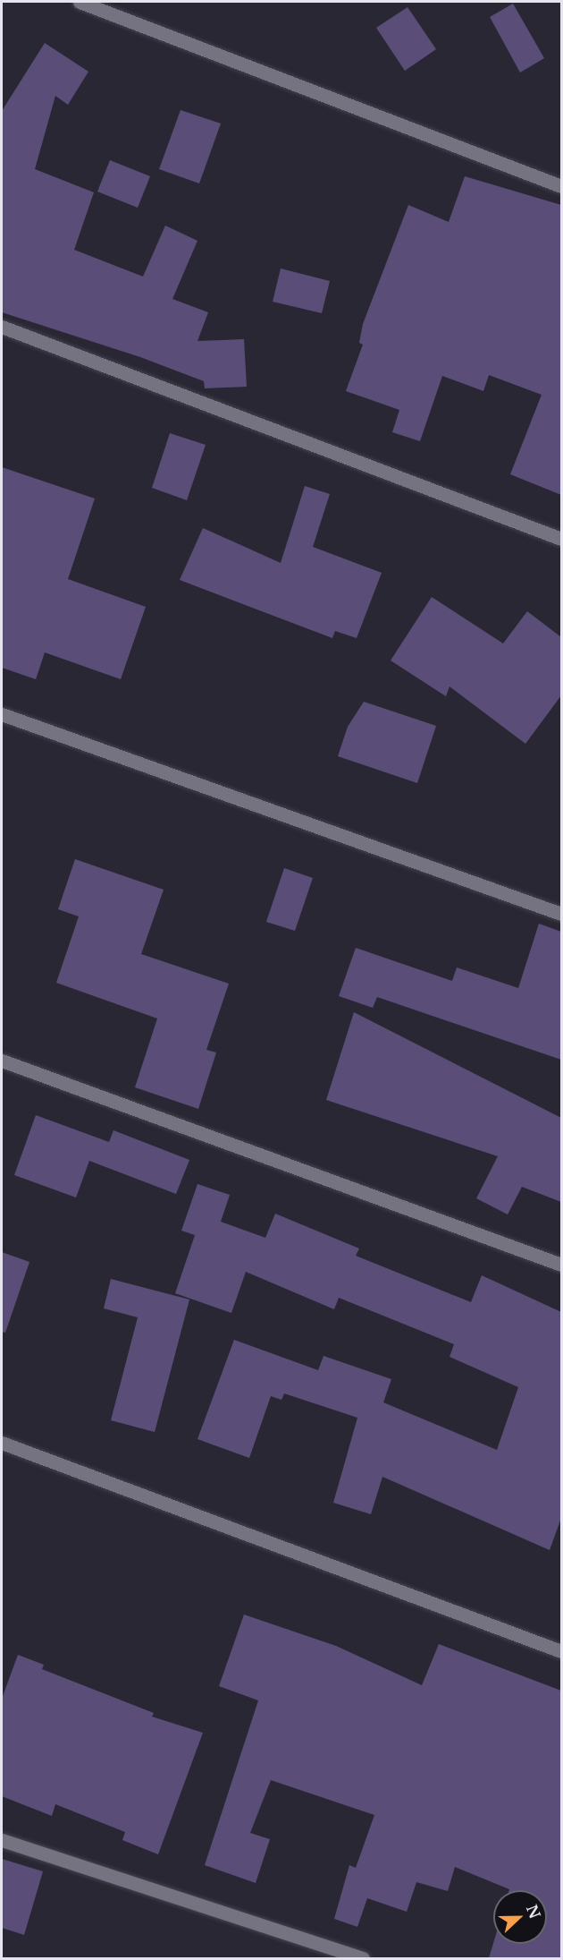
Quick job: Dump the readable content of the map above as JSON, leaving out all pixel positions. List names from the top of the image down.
{
  "north": "right"
}
